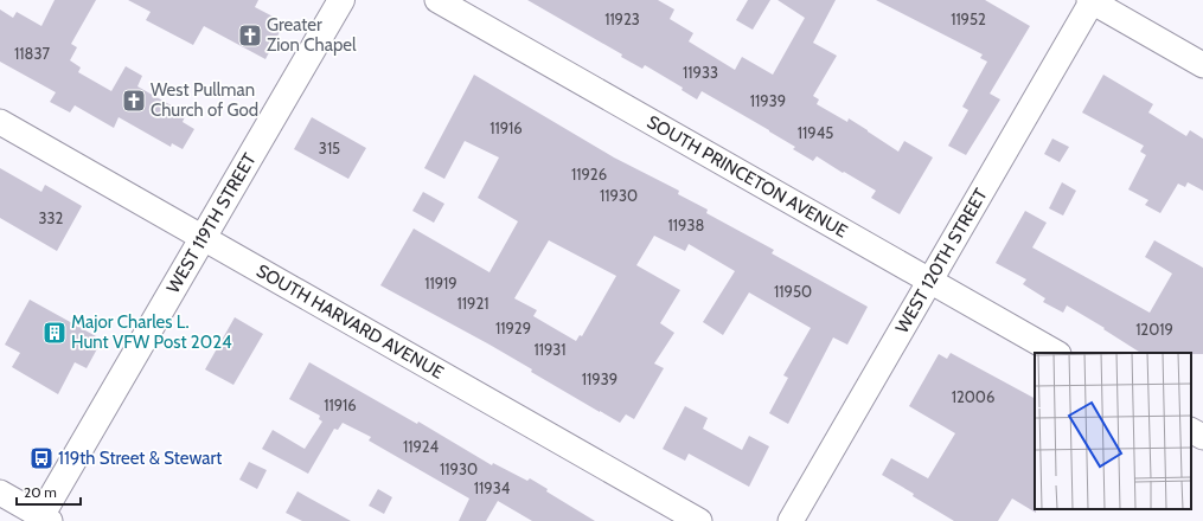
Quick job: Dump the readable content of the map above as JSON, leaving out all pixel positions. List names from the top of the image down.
{
  "streets": {
    "street": [
      "SOUTH PRINCETON AVENUE",
      "WEST 119TH STREET",
      "WEST 120TH STREET",
      "SOUTH HARVARD AVENUE"
    ]
  },
  "crossings": [
    ["SOUTH PRINCETON AVENUE", "WEST 120TH STREET"],
    ["WEST 119TH STREET", "SOUTH HARVARD AVENUE"]
  ],
  "places": {
    "church": ["Greater Zion Chapel", "West Pullman Church of God"],
    "building": ["Major Charles L. Hunt VFW Post 2024"],
    "bus stop": ["119th Street & Stewart"]
  },
  "house_numbers": [
    "11923",
    "11952",
    "11837",
    "11933",
    "11939",
    "11916",
    "11945",
    "315",
    "11926",
    "11930",
    "332",
    "11938",
    "11919",
    "11950",
    "11921",
    "11929",
    "12019",
    "11931",
    "11939",
    "12006",
    "11916",
    "11924",
    "11930",
    "11934"
  ],
  "scale_bar": "20 m"
}
